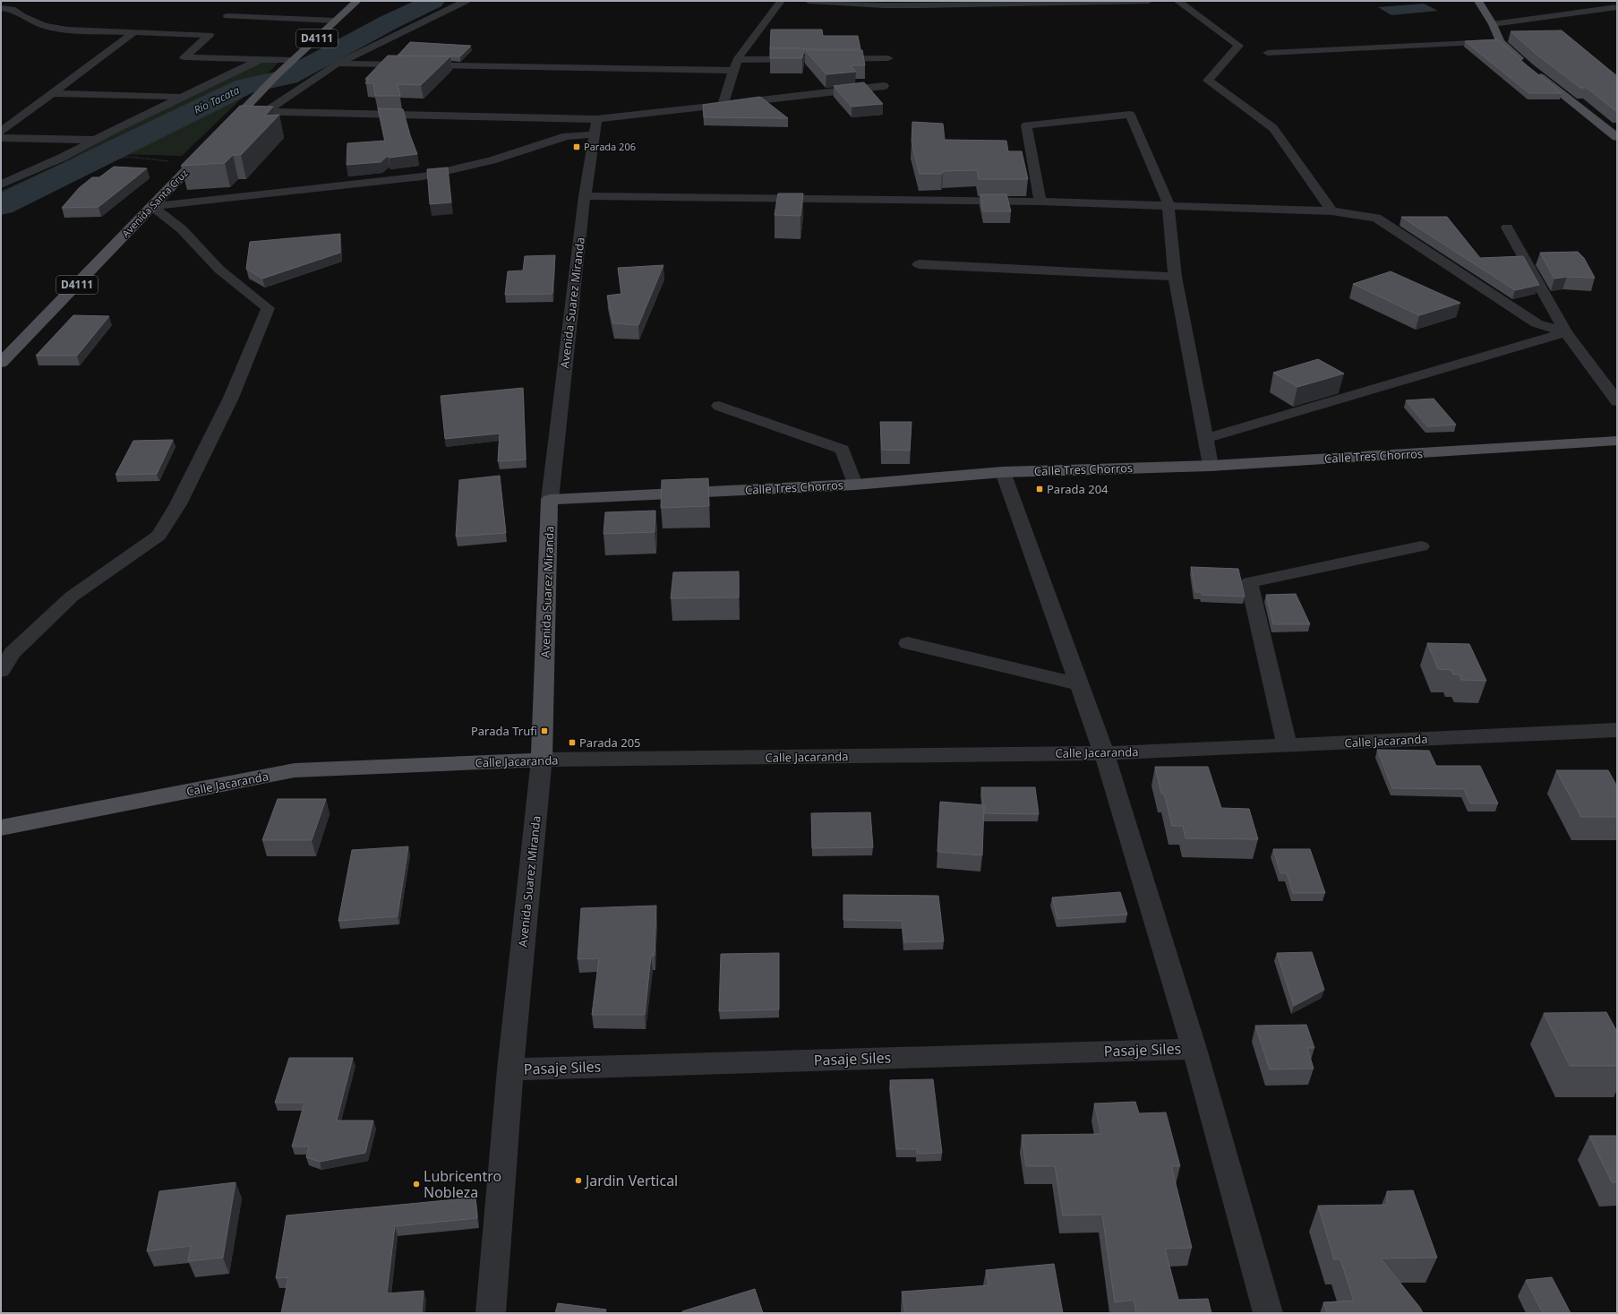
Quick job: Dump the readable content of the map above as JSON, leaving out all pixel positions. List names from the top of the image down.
{
  "streets": {
    "main road": [
      "D4111",
      "Avenida Santa Cruz",
      "Avenida Suarez Miranda",
      "Calle Tres Chorros",
      "Calle Jacaranda"
    ],
    "street": ["Pasaje Siles"]
  },
  "crossings": [
    ["Avenida Suarez Miranda", "Calle Tres Chorros"],
    ["Avenida Suarez Miranda", "Calle Jacaranda"],
    ["Avenida Suarez Miranda", "Pasaje Siles"]
  ],
  "water": ["Río Tacata"],
  "places": {
    "transit": [
      "Parada 206",
      "Parada 204",
      "Parada Trufi",
      "Parada 205"
    ],
    "other": ["Jardin Vertical", "Lubricentro Nobleza"]
  }
}
